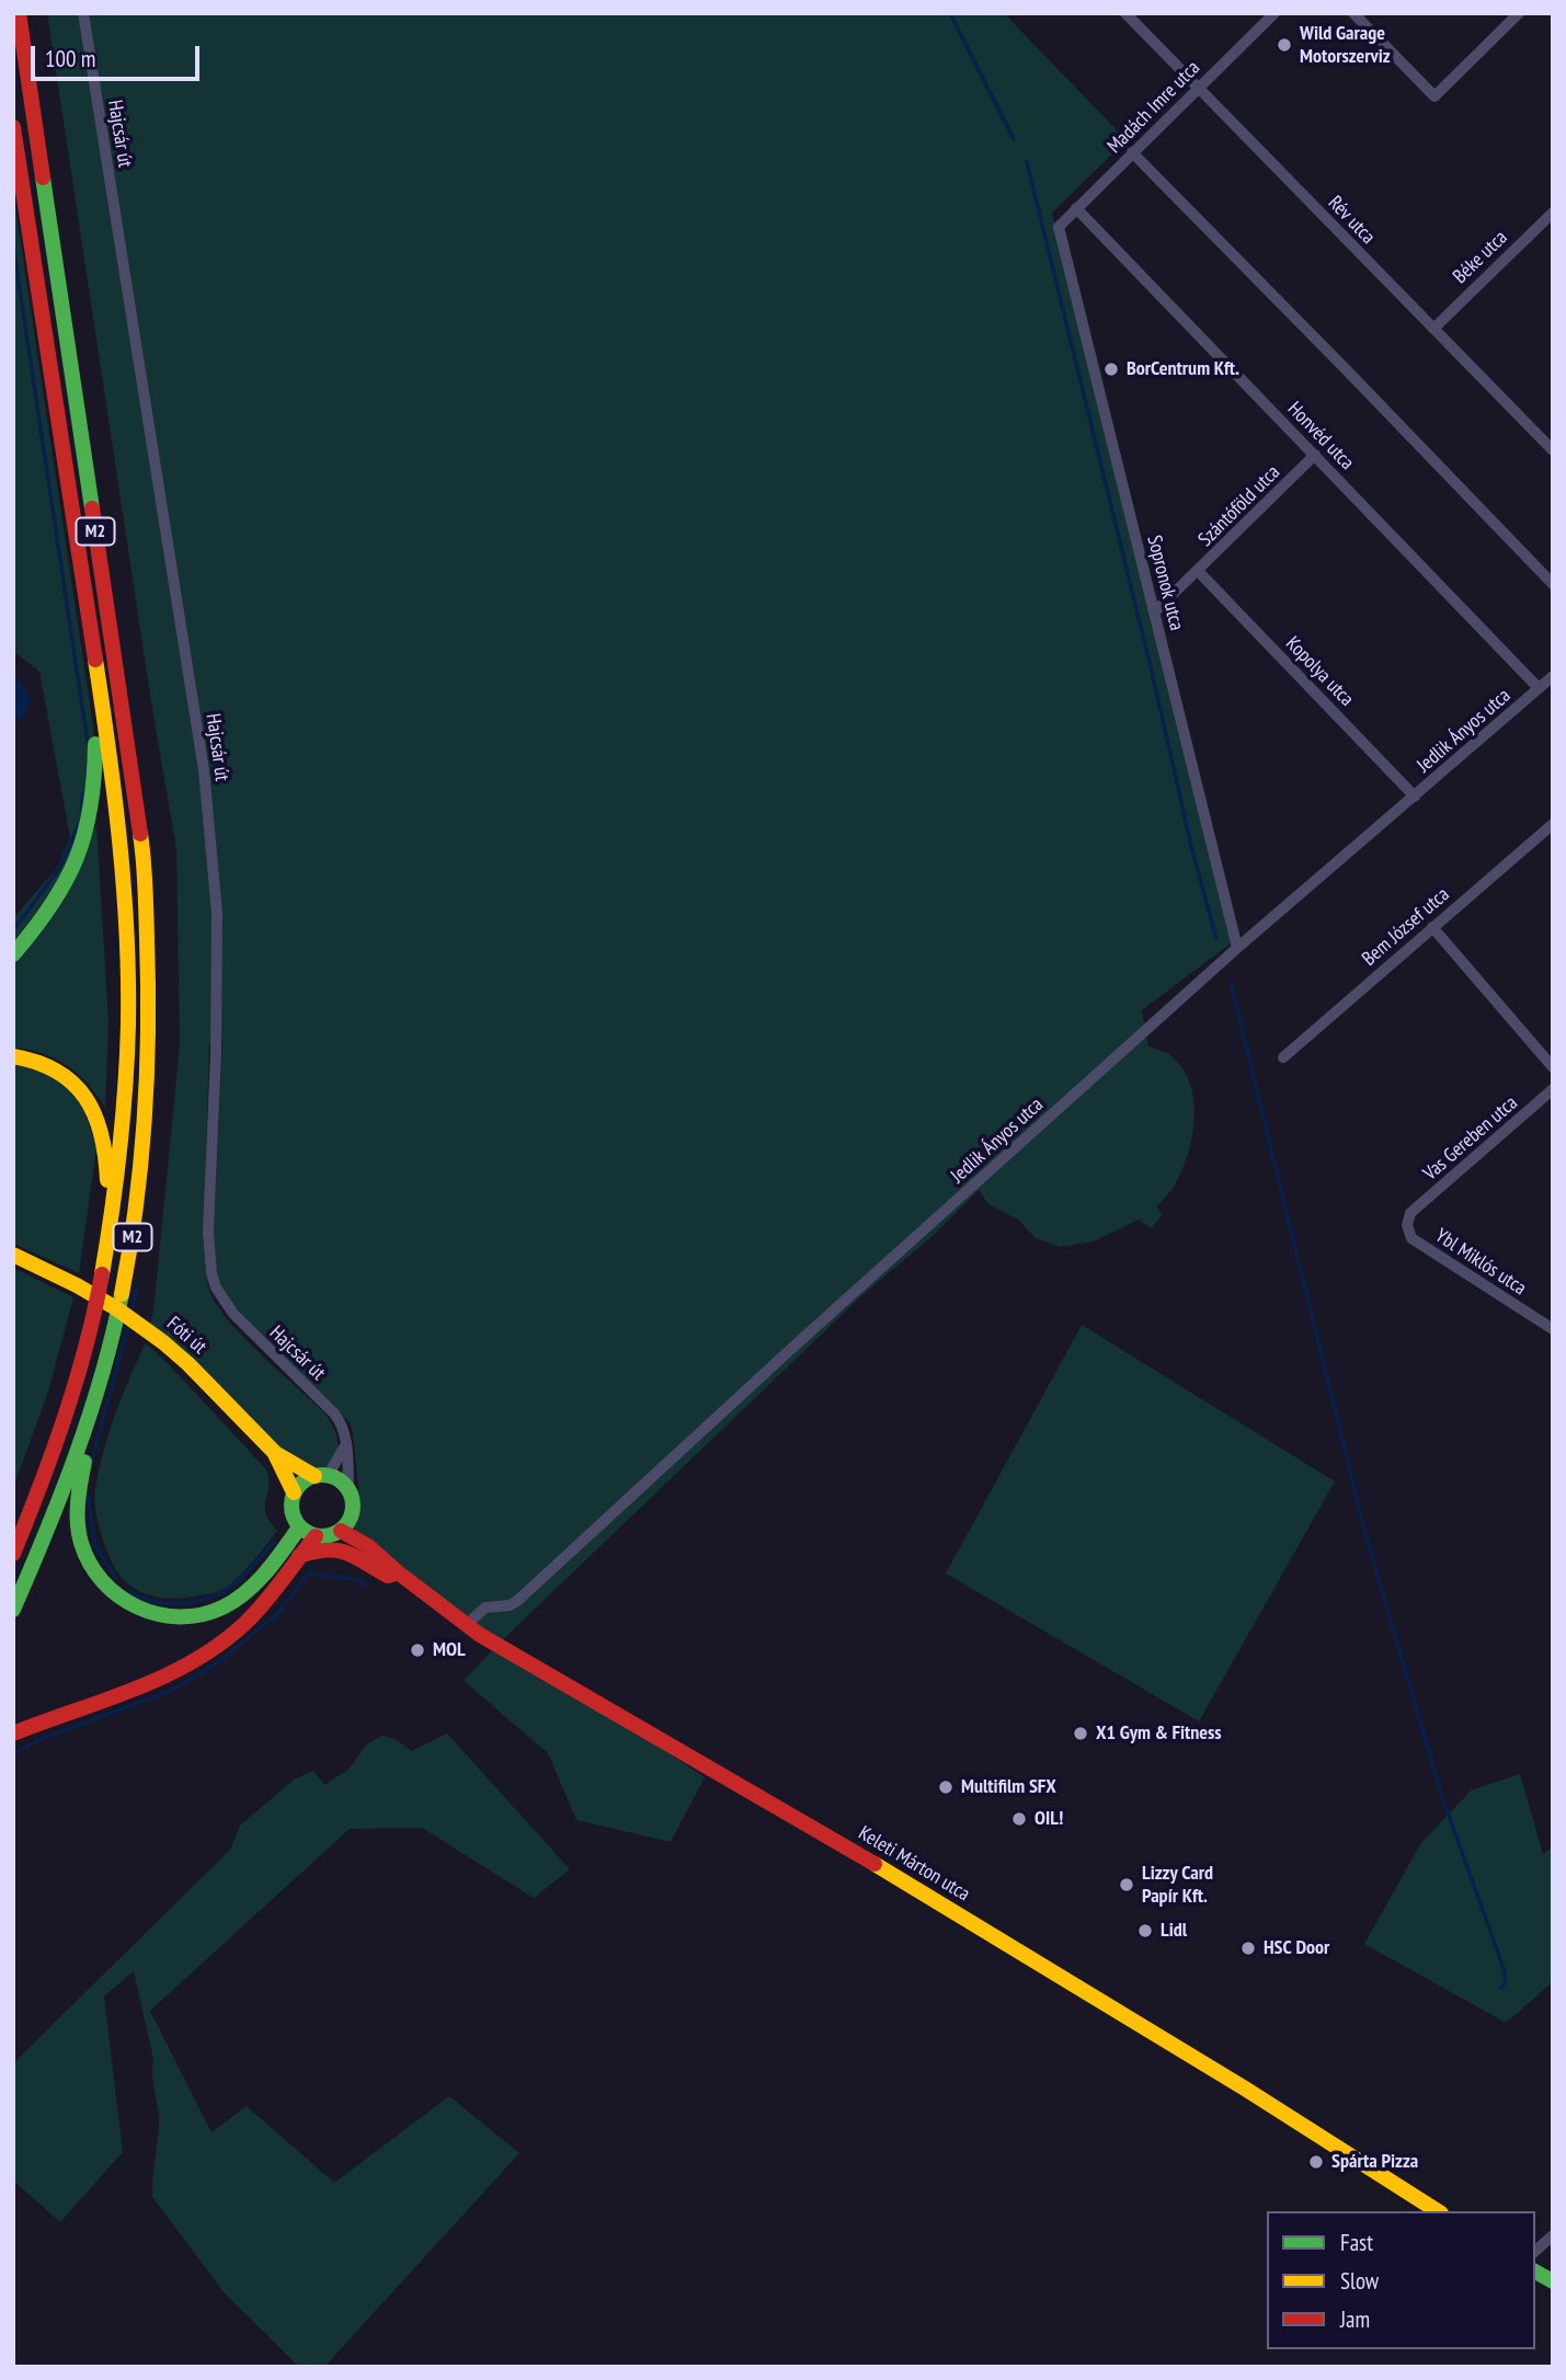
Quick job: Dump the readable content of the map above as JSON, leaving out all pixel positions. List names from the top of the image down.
{
  "streets": {
    "main road": ["M2", "Fóti út", "Keleti Márton utca"],
    "street": [
      "Madách Imre utca",
      "Hajcsár út",
      "Rév utca",
      "Béke utca",
      "Honvéd utca",
      "Szántóföld utca",
      "Sopronok utca",
      "Kopolya utca",
      "Jedlik Ányos utca",
      "Bem József utca",
      "Vas Gereben utca",
      "Ybl Miklós utca"
    ]
  },
  "crossings": [
    ["Madách Imre utca", "Rév utca"],
    ["Madách Imre utca", "Honvéd utca"],
    ["Madách Imre utca", "Sopronok utca"],
    ["Hajcsár út", "Fóti út"],
    ["Hajcsár út", "Keleti Márton utca"],
    ["Rév utca", "Béke utca"],
    ["Honvéd utca", "Szántóföld utca"],
    ["Honvéd utca", "Jedlik Ányos utca"],
    ["Szántóföld utca", "Sopronok utca"],
    ["Szántóföld utca", "Kopolya utca"],
    ["Sopronok utca", "Jedlik Ányos utca"],
    ["Kopolya utca", "Jedlik Ányos utca"],
    ["Jedlik Ányos utca", "Keleti Márton utca"],
    ["Vas Gereben utca", "Ybl Miklós utca"],
    ["Fóti út", "Keleti Márton utca"]
  ],
  "places": [
    "Wild Garage Motorszerviz",
    "BorCentrum Kft.",
    "MOL",
    "X1 Gym & Fitness",
    "Multifilm SFX",
    "OIL!",
    "Lizzy Card Papír Kft.",
    "Lidl",
    "HSC Door",
    "Spárta Pizza"
  ],
  "legend": ["Fast", "Slow", "Jam"],
  "scale_bar": "100 m"
}
